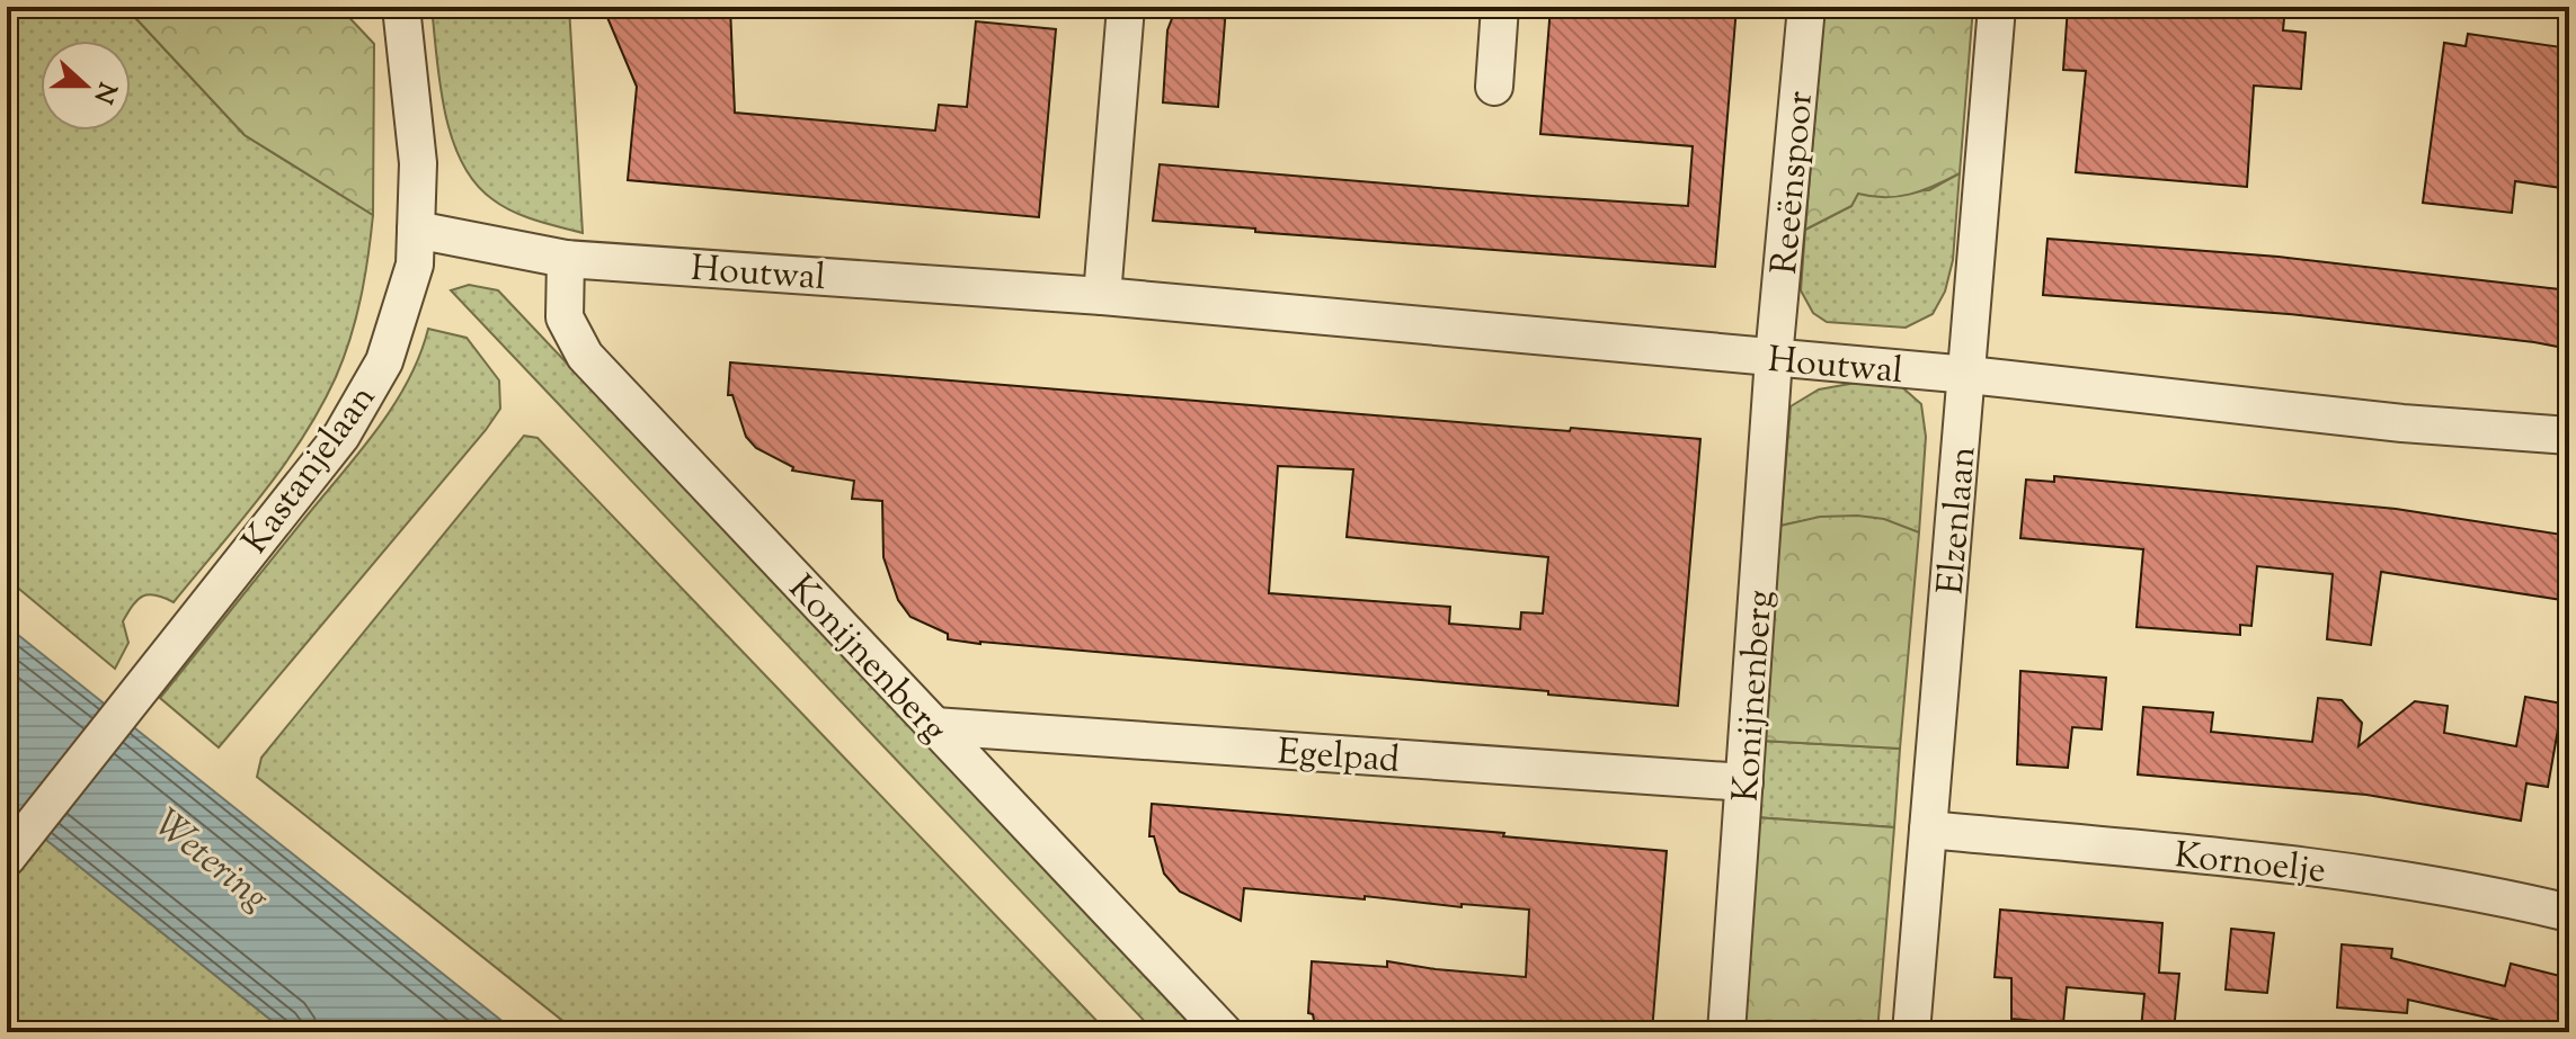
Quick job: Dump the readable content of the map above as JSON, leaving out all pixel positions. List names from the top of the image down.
{
  "streets": {
    "street": [
      "Reeënspoor",
      "Houtwal",
      "Kastanjelaan",
      "Elzenlaan",
      "Konijnenberg",
      "Egelpad",
      "Kornoelje"
    ]
  },
  "crossings": [
    ["Reeënspoor", "Houtwal"],
    ["Reeënspoor", "Konijnenberg"],
    ["Houtwal", "Kastanjelaan"],
    ["Houtwal", "Elzenlaan"],
    ["Houtwal", "Konijnenberg"],
    ["Elzenlaan", "Kornoelje"],
    ["Konijnenberg", "Egelpad"]
  ],
  "water": ["Wetering"],
  "north": "right"
}
